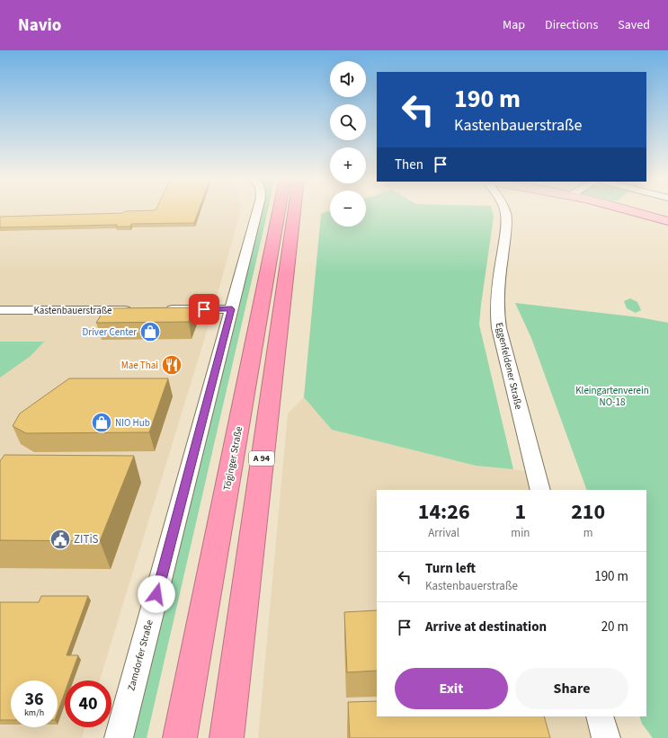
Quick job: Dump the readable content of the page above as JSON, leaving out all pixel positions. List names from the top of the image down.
{
  "streets": {
    "highway": ["Töginger Straße", "A 94"],
    "street": ["Kastenbauerstraße", "Eggenfeldener Straße", "Zamdorfer Straße"]
  },
  "parks": ["Kleingartenverein NO-18"],
  "places": {
    "shop": ["Driver Center", "NIO Hub"],
    "restaurant": ["Mae Thai"],
    "public building": ["ZITiS"]
  },
  "page": {
    "header": "Navio",
    "nav": ["Map", "Directions", "Saved"],
    "map_buttons": ["+", "−"],
    "turn": ["190 m", "Kastenbauerstraße"],
    "then": "Then",
    "eta": [
      "14:26",
      "Arrival",
      "1",
      "min",
      "210",
      "m"
    ],
    "list": [
      {
        "name": "Turn left",
        "note": "Kastenbauerstraße",
        "value": "190 m"
      },
      {
        "name": "Arrive at destination",
        "value": "20 m"
      }
    ],
    "buttons": ["Exit", "Share"],
    "speed": "36 km/h",
    "limit": "40"
  }
}
